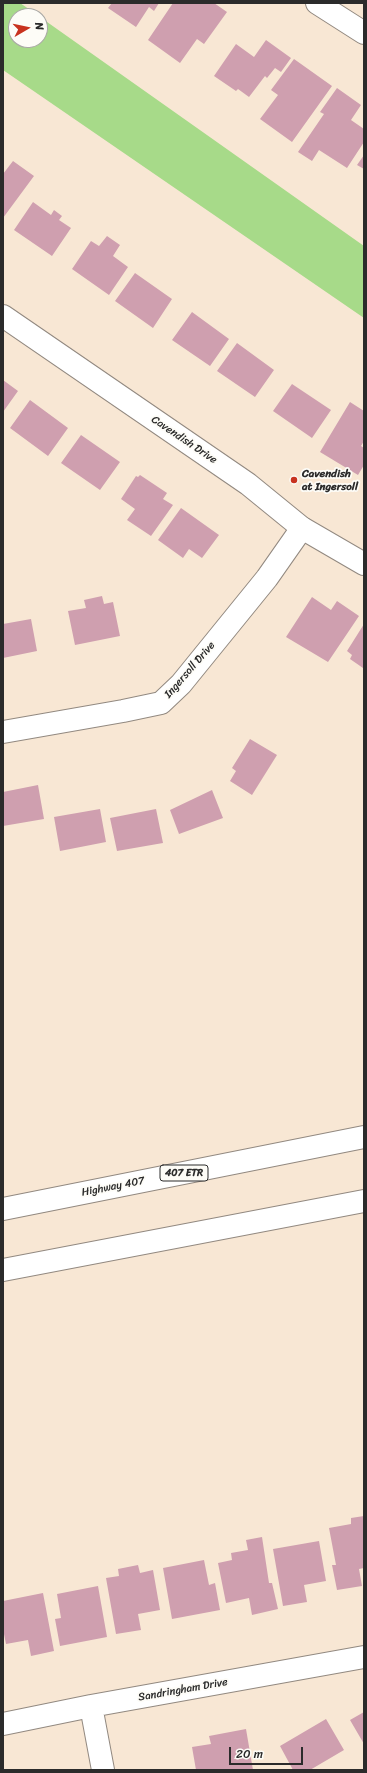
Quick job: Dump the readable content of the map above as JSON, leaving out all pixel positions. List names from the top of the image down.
{
  "streets": {
    "main road": [
      "Cavendish Drive",
      "Ingersoll Drive",
      "407 ETR",
      "Highway 407",
      "Sandringham Drive"
    ]
  },
  "crossings": [
    ["Cavendish Drive", "Ingersoll Drive"]
  ],
  "places": ["Cavendish at Ingersoll"],
  "scale_bar": "20 m",
  "north": "right"
}
